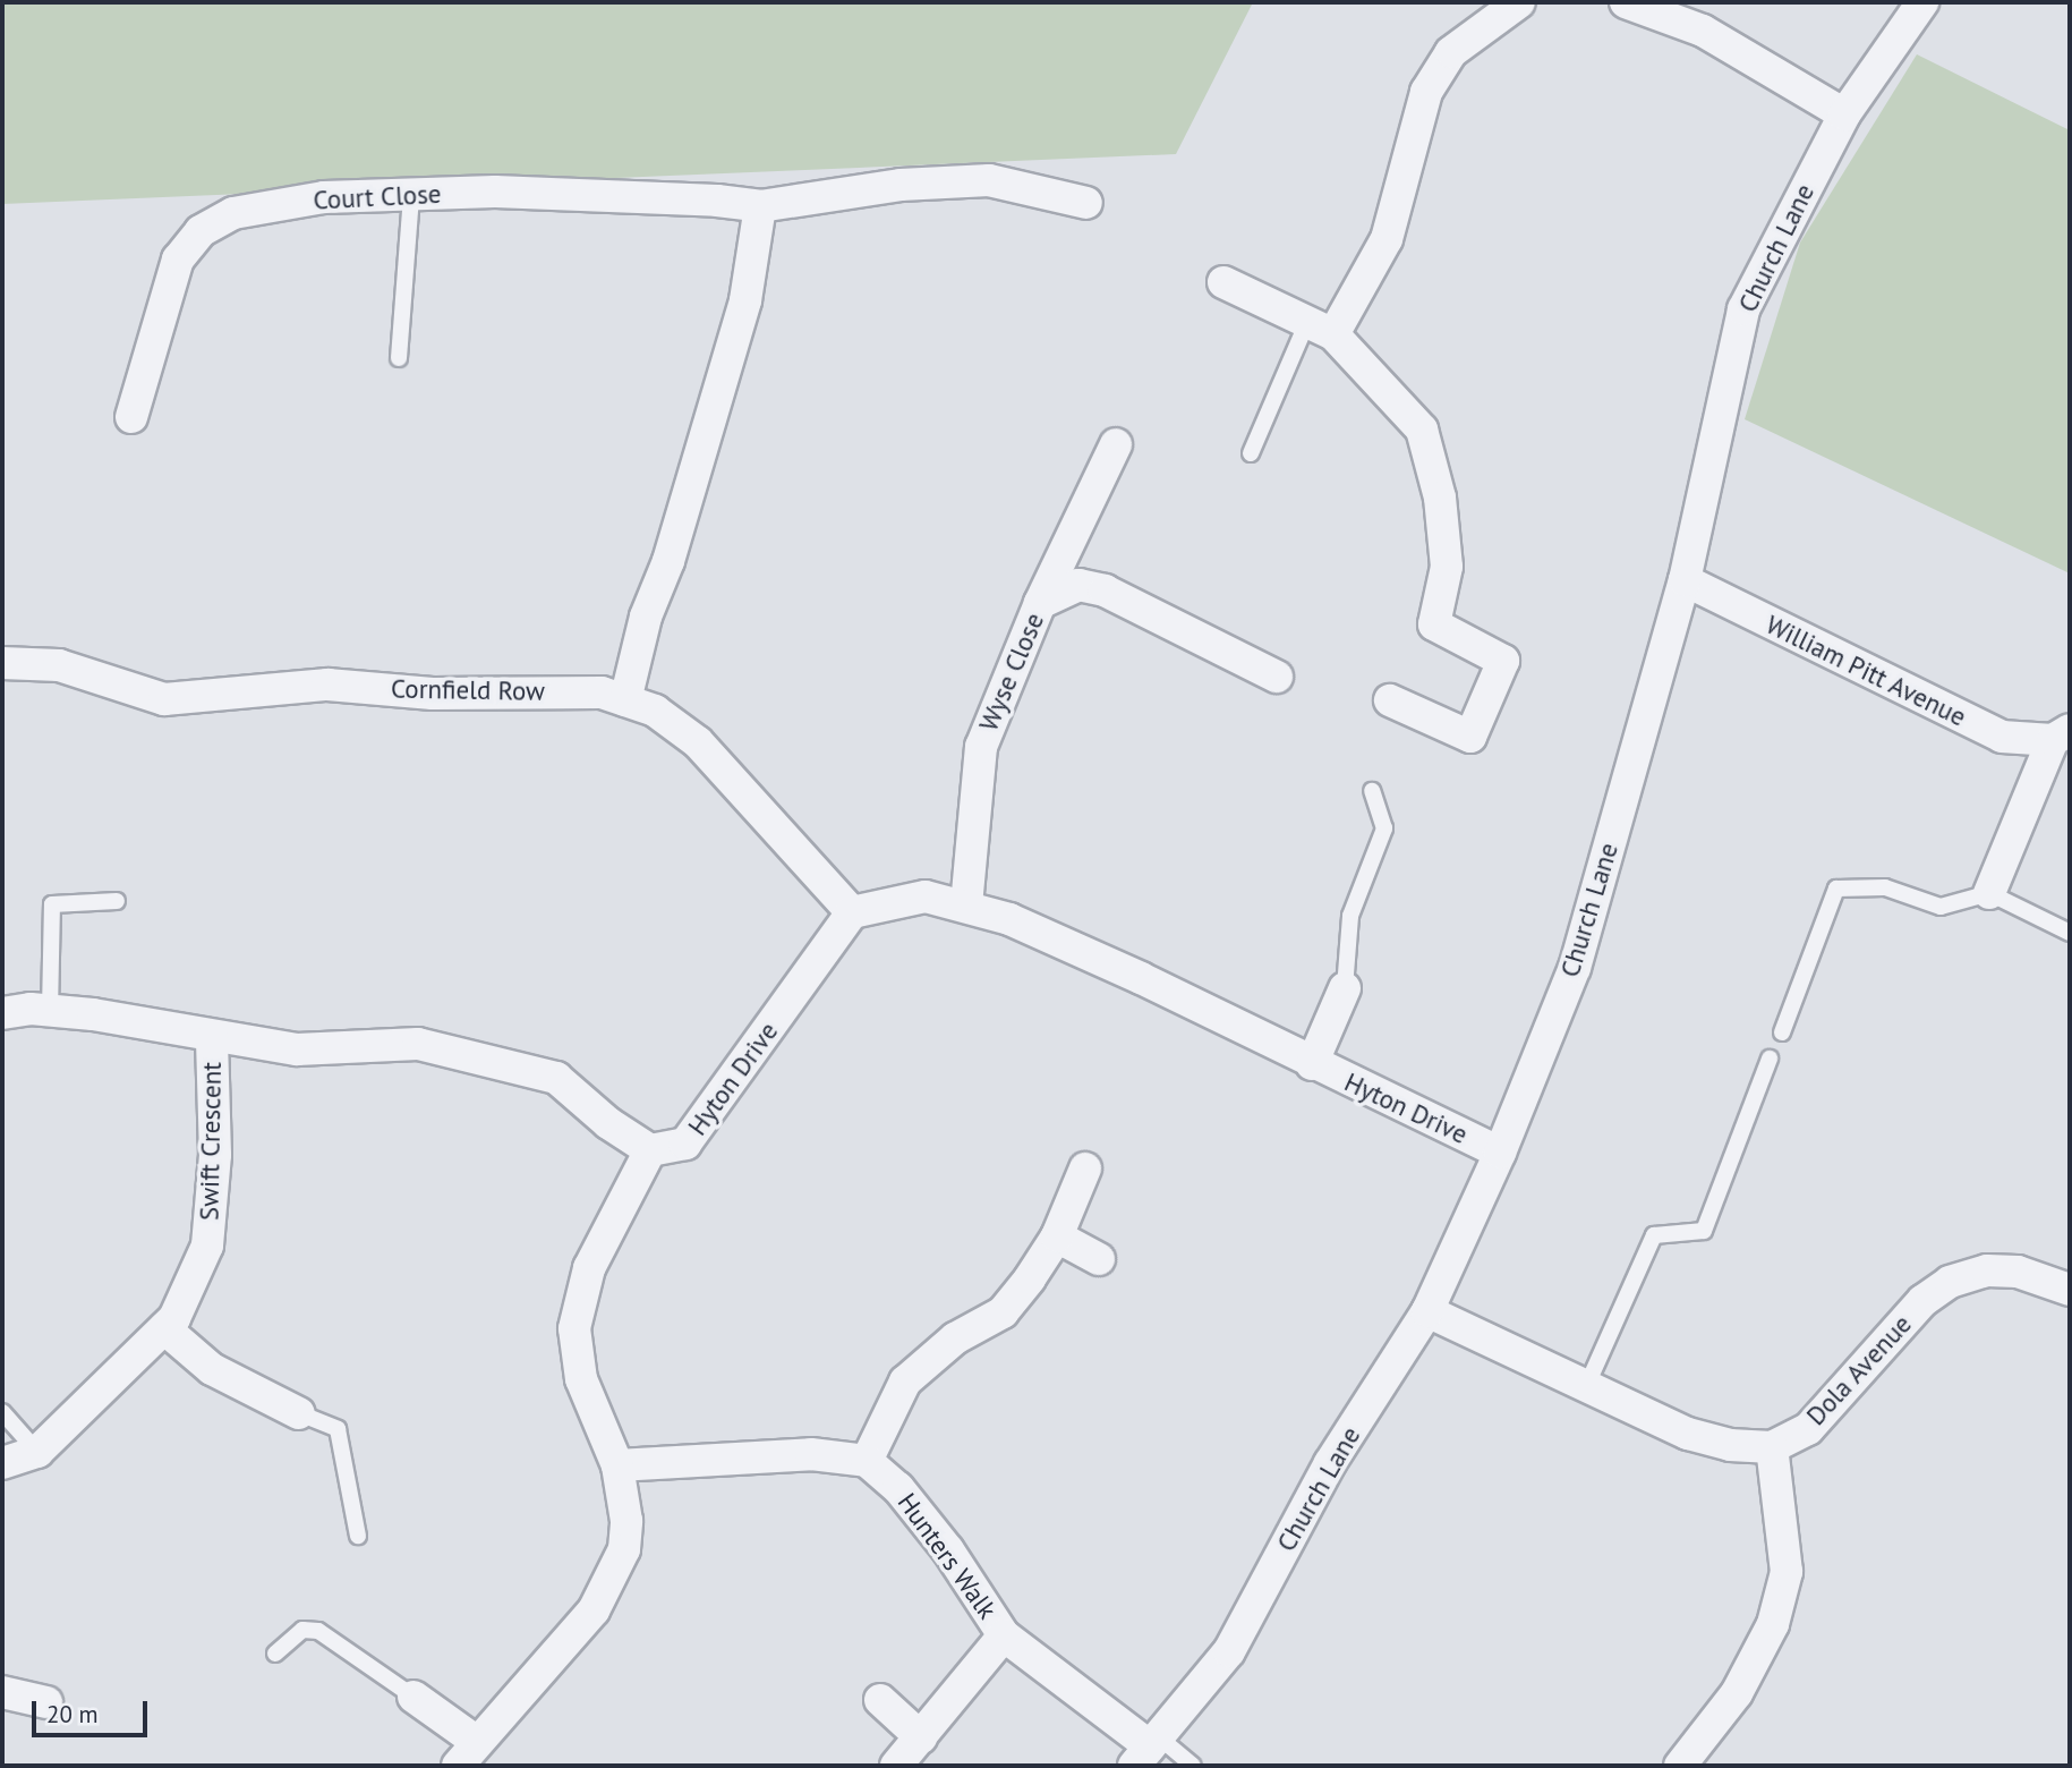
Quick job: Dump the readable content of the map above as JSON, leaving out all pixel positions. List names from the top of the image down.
{
  "streets": {
    "street": [
      "Court Close",
      "Church Lane",
      "William Pitt Avenue",
      "Wyse Close",
      "Cornfield Row",
      "Hyton Drive",
      "Swift Crescent",
      "Dola Avenue",
      "Hunters Walk"
    ]
  },
  "crossings": [
    ["Church Lane", "William Pitt Avenue"],
    ["Church Lane", "Hyton Drive"],
    ["Church Lane", "Dola Avenue"],
    ["Church Lane", "Hunters Walk"],
    ["Wyse Close", "Hyton Drive"],
    ["Cornfield Row", "Hyton Drive"]
  ],
  "scale_bar": "20 m"
}
